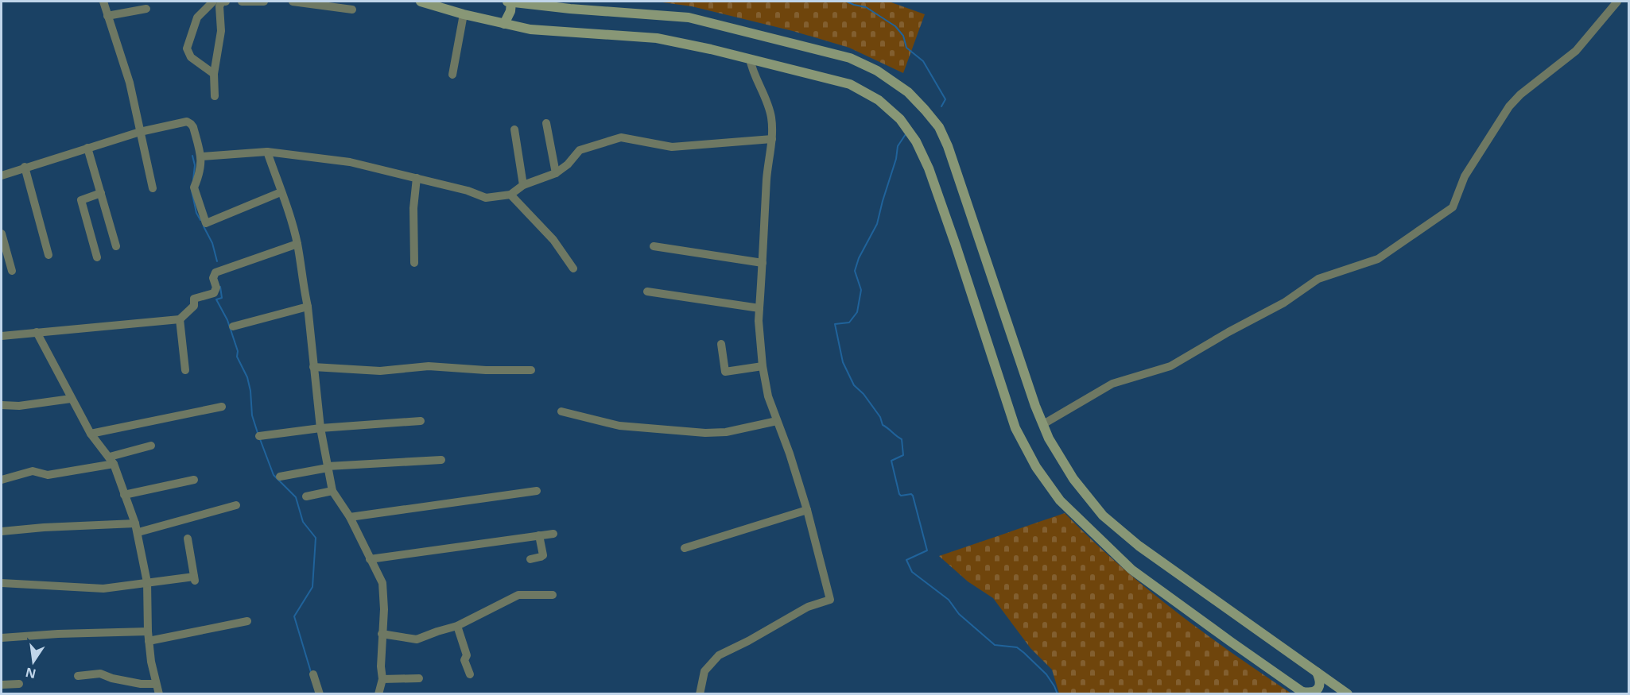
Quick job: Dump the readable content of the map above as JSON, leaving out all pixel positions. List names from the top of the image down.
{
  "north": "bottom"
}
